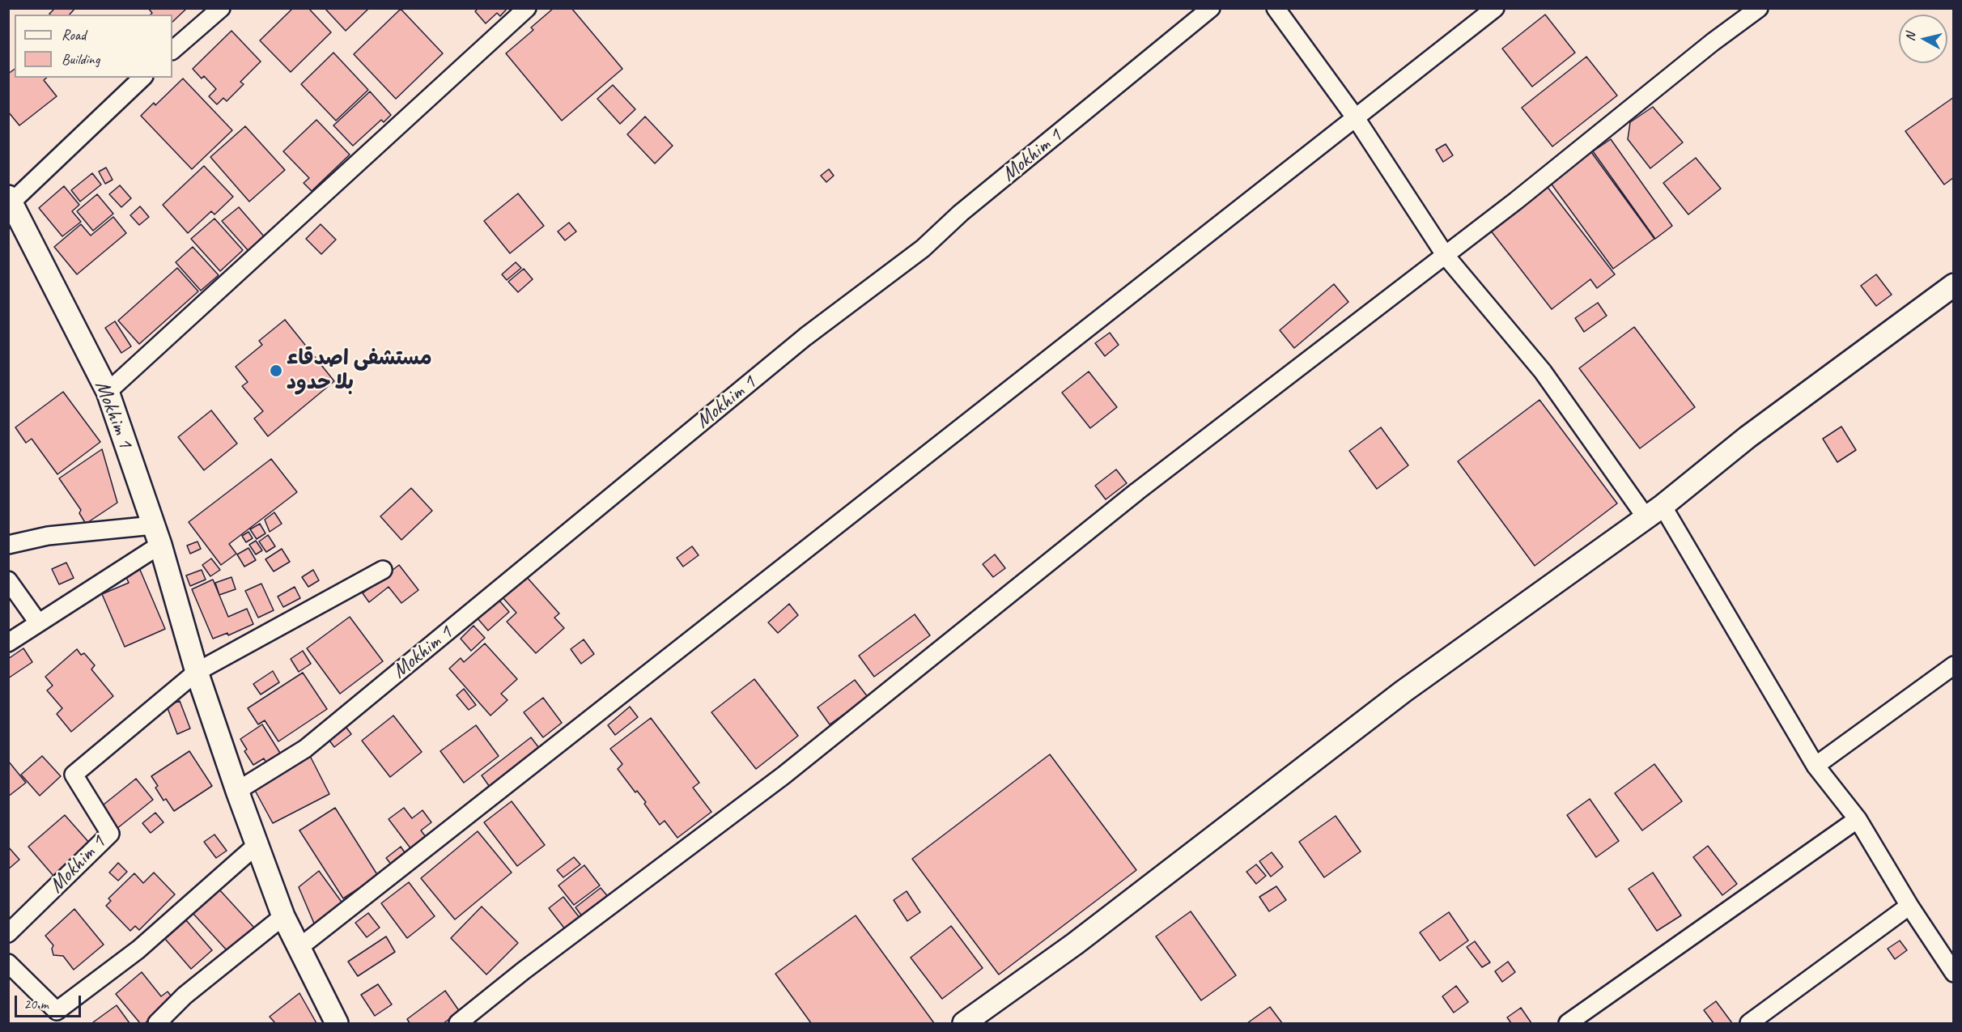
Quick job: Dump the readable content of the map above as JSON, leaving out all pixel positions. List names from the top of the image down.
{
  "streets": {
    "street": ["Mokhim 1"]
  },
  "places": ["مستشفى اصدقاء بلا حدود"],
  "legend": ["Road", "Building"],
  "scale_bar": "20 m",
  "north": "left"
}
